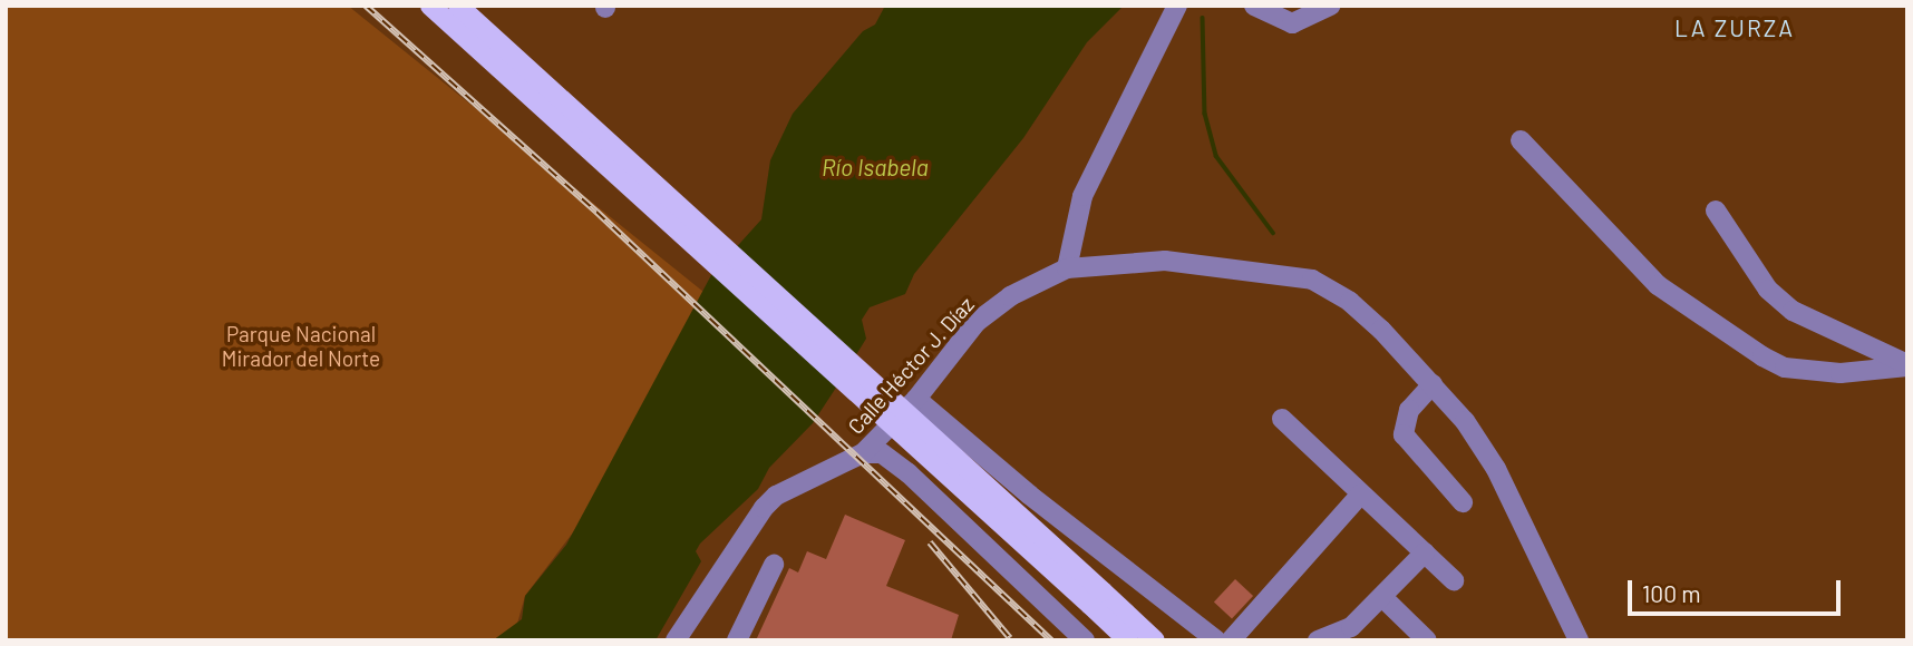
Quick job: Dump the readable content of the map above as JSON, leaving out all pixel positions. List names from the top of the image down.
{
  "streets": {
    "street": ["Calle Héctor J. Díaz"]
  },
  "districts": ["LA ZURZA"],
  "water": ["Río Isabela"],
  "parks": ["Parque Nacional Mirador del Norte"],
  "scale_bar": "100 m"
}
